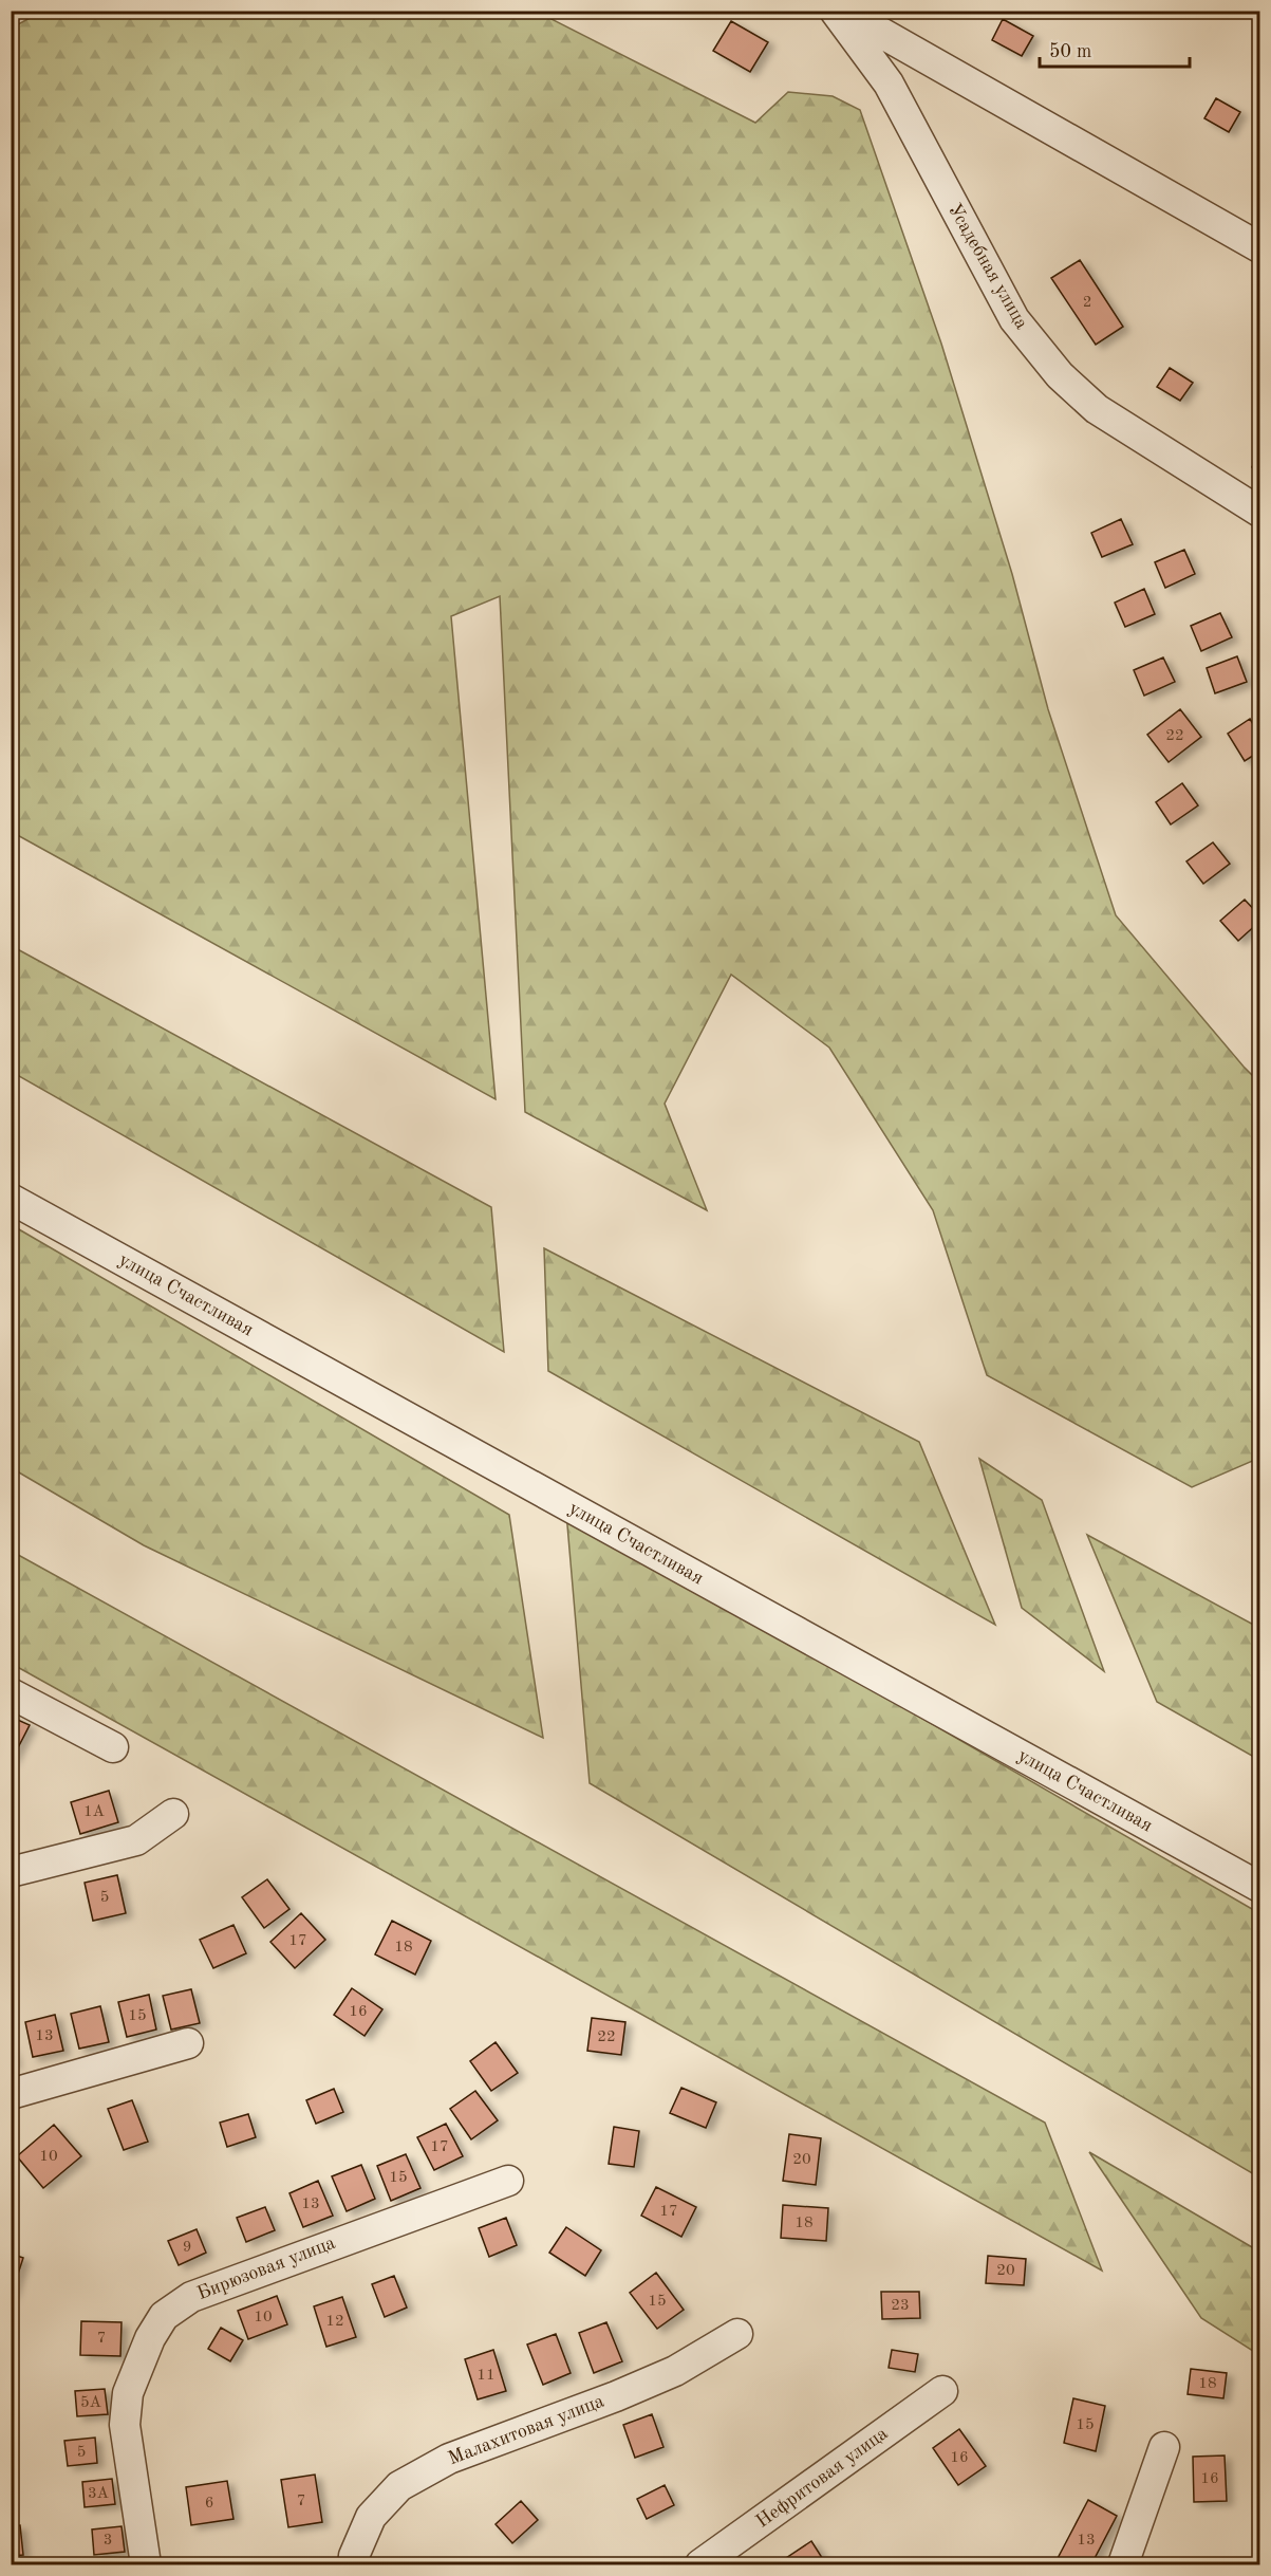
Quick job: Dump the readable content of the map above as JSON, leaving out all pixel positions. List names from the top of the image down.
{
  "streets": {
    "street": [
      "Усадебная улица",
      "улица Счастливая",
      "Бирюзовая улица",
      "Малахитовая улица",
      "Нефритовая улица"
    ]
  },
  "house_numbers": [
    "2",
    "22",
    "1А",
    "5",
    "17",
    "18",
    "16",
    "15",
    "13",
    "22",
    "17",
    "10",
    "20",
    "15",
    "13",
    "17",
    "18",
    "9",
    "20",
    "15",
    "23",
    "10",
    "12",
    "7",
    "11",
    "18",
    "5А",
    "15",
    "5",
    "16",
    "16",
    "3А",
    "7",
    "6",
    "3",
    "13"
  ],
  "scale_bar": "50 m"
}
